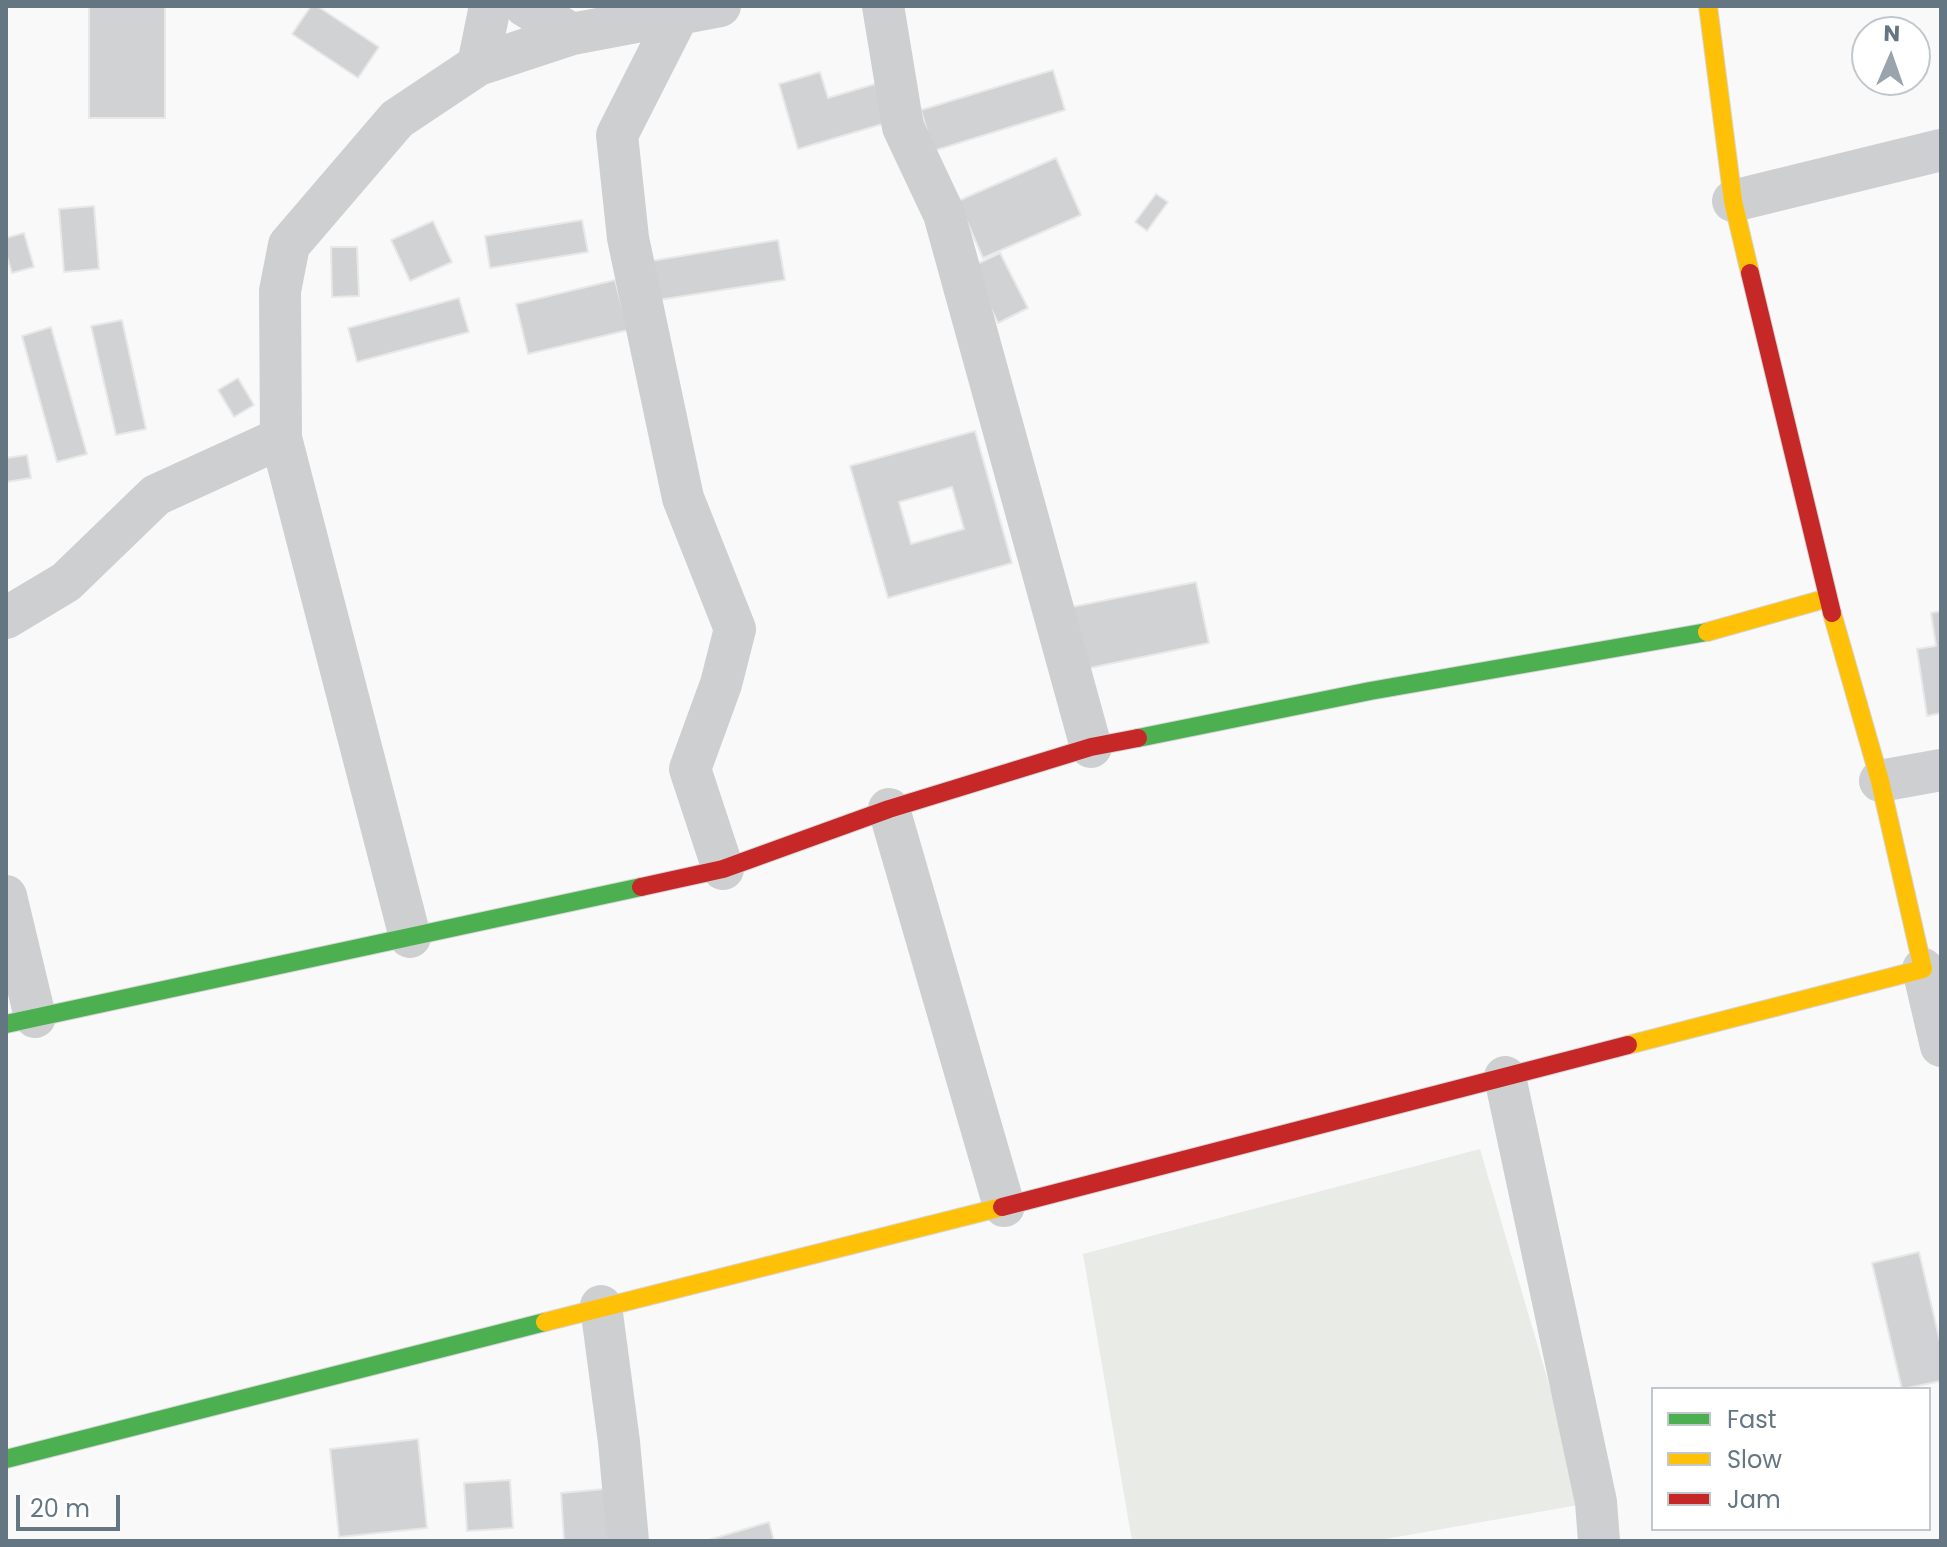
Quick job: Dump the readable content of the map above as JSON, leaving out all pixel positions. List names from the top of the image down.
{
  "legend": ["Fast", "Slow", "Jam"],
  "scale_bar": "20 m",
  "north": "top"
}
